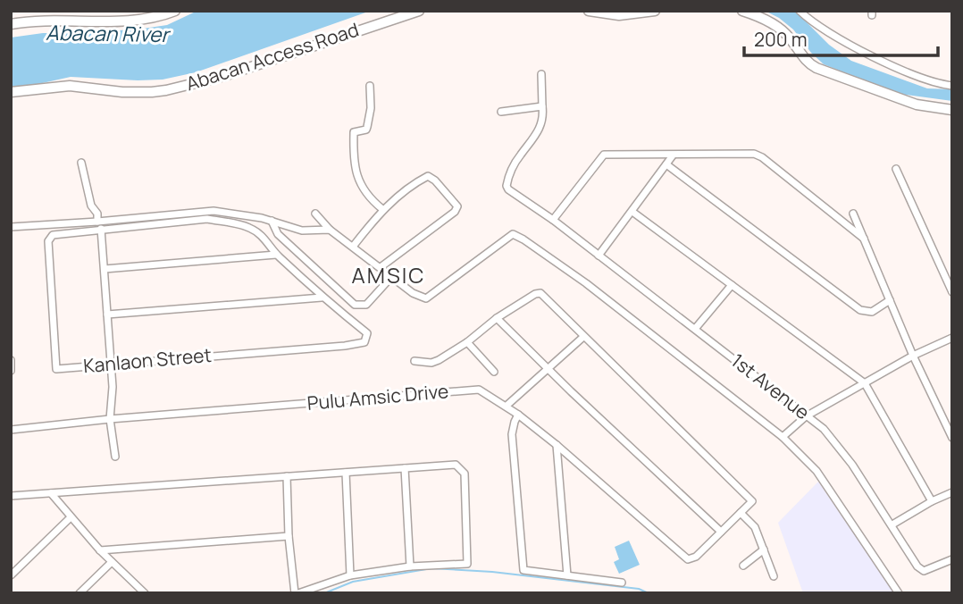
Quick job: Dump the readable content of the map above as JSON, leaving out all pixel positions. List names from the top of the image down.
{
  "streets": {
    "street": [
      "Abacan Access Road",
      "Kanlaon Street",
      "1st Avenue",
      "Pulu Amsic Drive"
    ]
  },
  "districts": ["AMSIC"],
  "water": ["Abacan River"],
  "scale_bar": "200 m"
}
